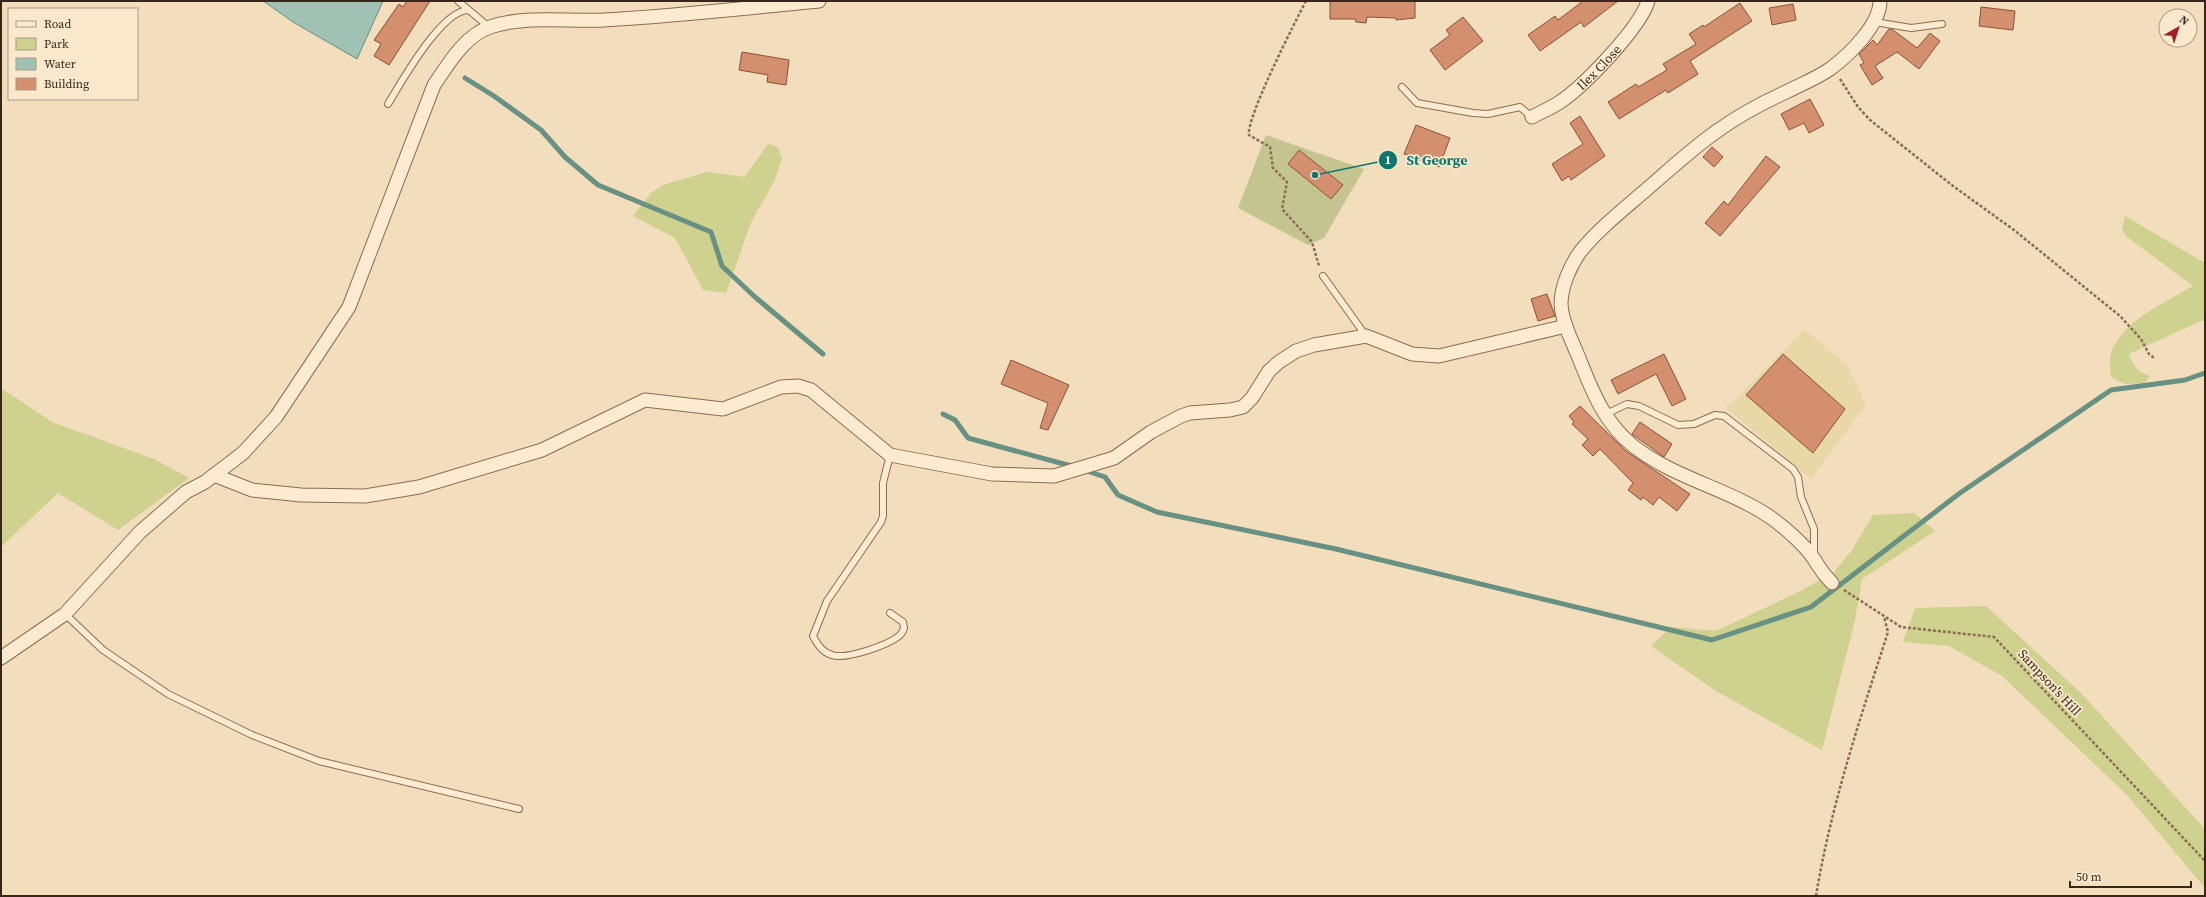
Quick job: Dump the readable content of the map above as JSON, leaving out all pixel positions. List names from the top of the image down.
{
  "streets": {
    "street": ["Ilex Close"],
    "path": ["Sampson's Hill"]
  },
  "places": ["St George"],
  "legend": [
    "Road",
    "Park",
    "Water",
    "Building"
  ],
  "scale_bar": "50 m",
  "north": "top right"
}
